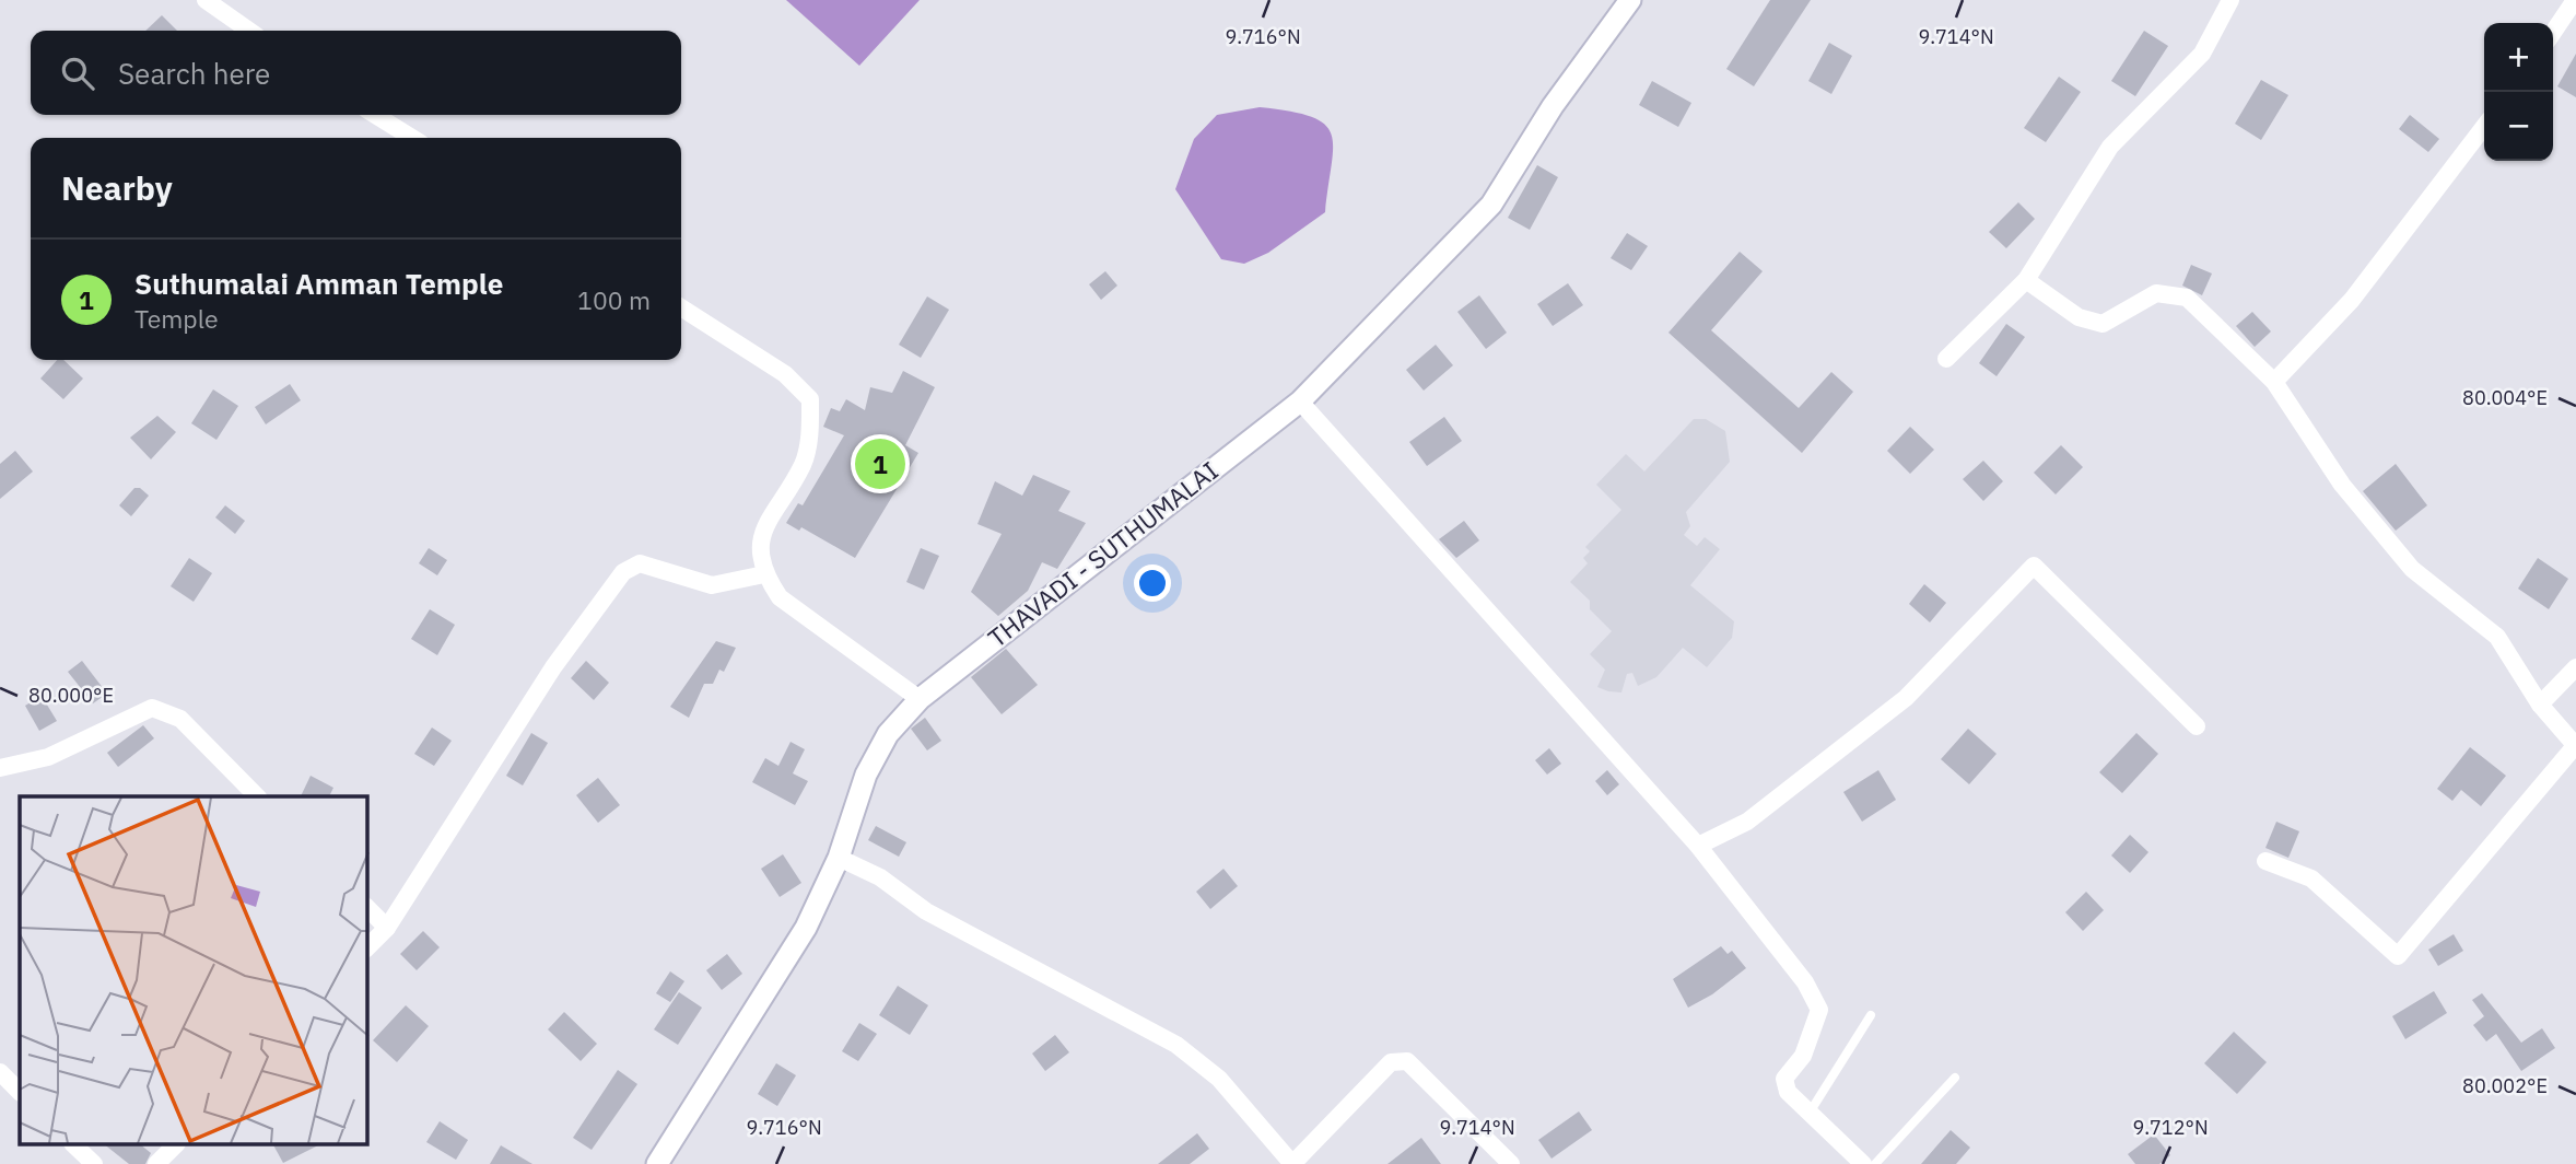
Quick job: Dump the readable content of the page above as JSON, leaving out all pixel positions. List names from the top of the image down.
{
  "streets": {
    "main road": ["THAVADI - SUTHUMALAI"]
  },
  "page": {
    "map_buttons": ["+", "−"],
    "search": "Search here",
    "heading": "Nearby",
    "list": [
      {
        "mark": "1",
        "name": "Suthumalai Amman Temple",
        "note": "Temple",
        "value": "100 m"
      }
    ],
    "pins": "1"
  },
  "coordinates": [
    "9.714°N",
    "9.716°N",
    "80.004°E",
    "80.000°E",
    "80.002°E",
    "9.712°N"
  ]
}
